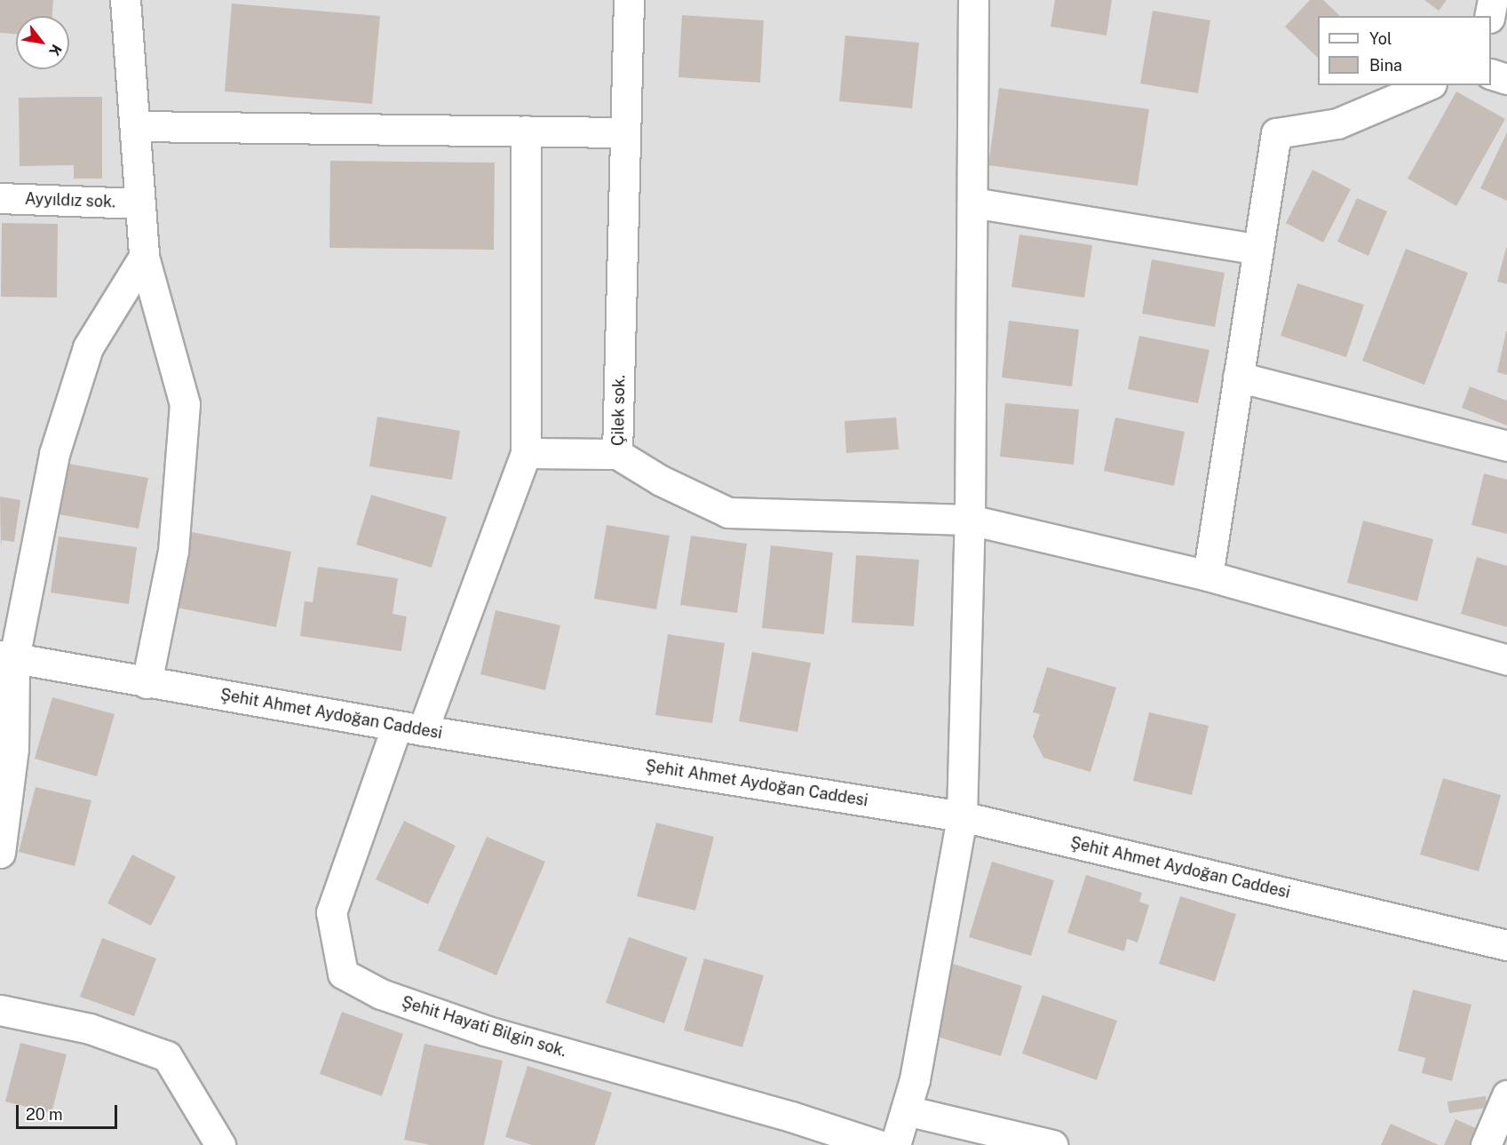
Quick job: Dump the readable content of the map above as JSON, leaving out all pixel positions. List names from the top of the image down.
{
  "streets": {
    "street": [
      "Ayyıldız sok.",
      "Çilek sok.",
      "Şehit Ahmet Aydoğan Caddesi",
      "Şehit Hayati Bilgin sok."
    ]
  },
  "crossings": [
    ["Şehit Ahmet Aydoğan Caddesi", "Şehit Hayati Bilgin sok."]
  ],
  "legend": ["Yol", "Bina"],
  "scale_bar": "20 m",
  "north": "bottom right"
}
